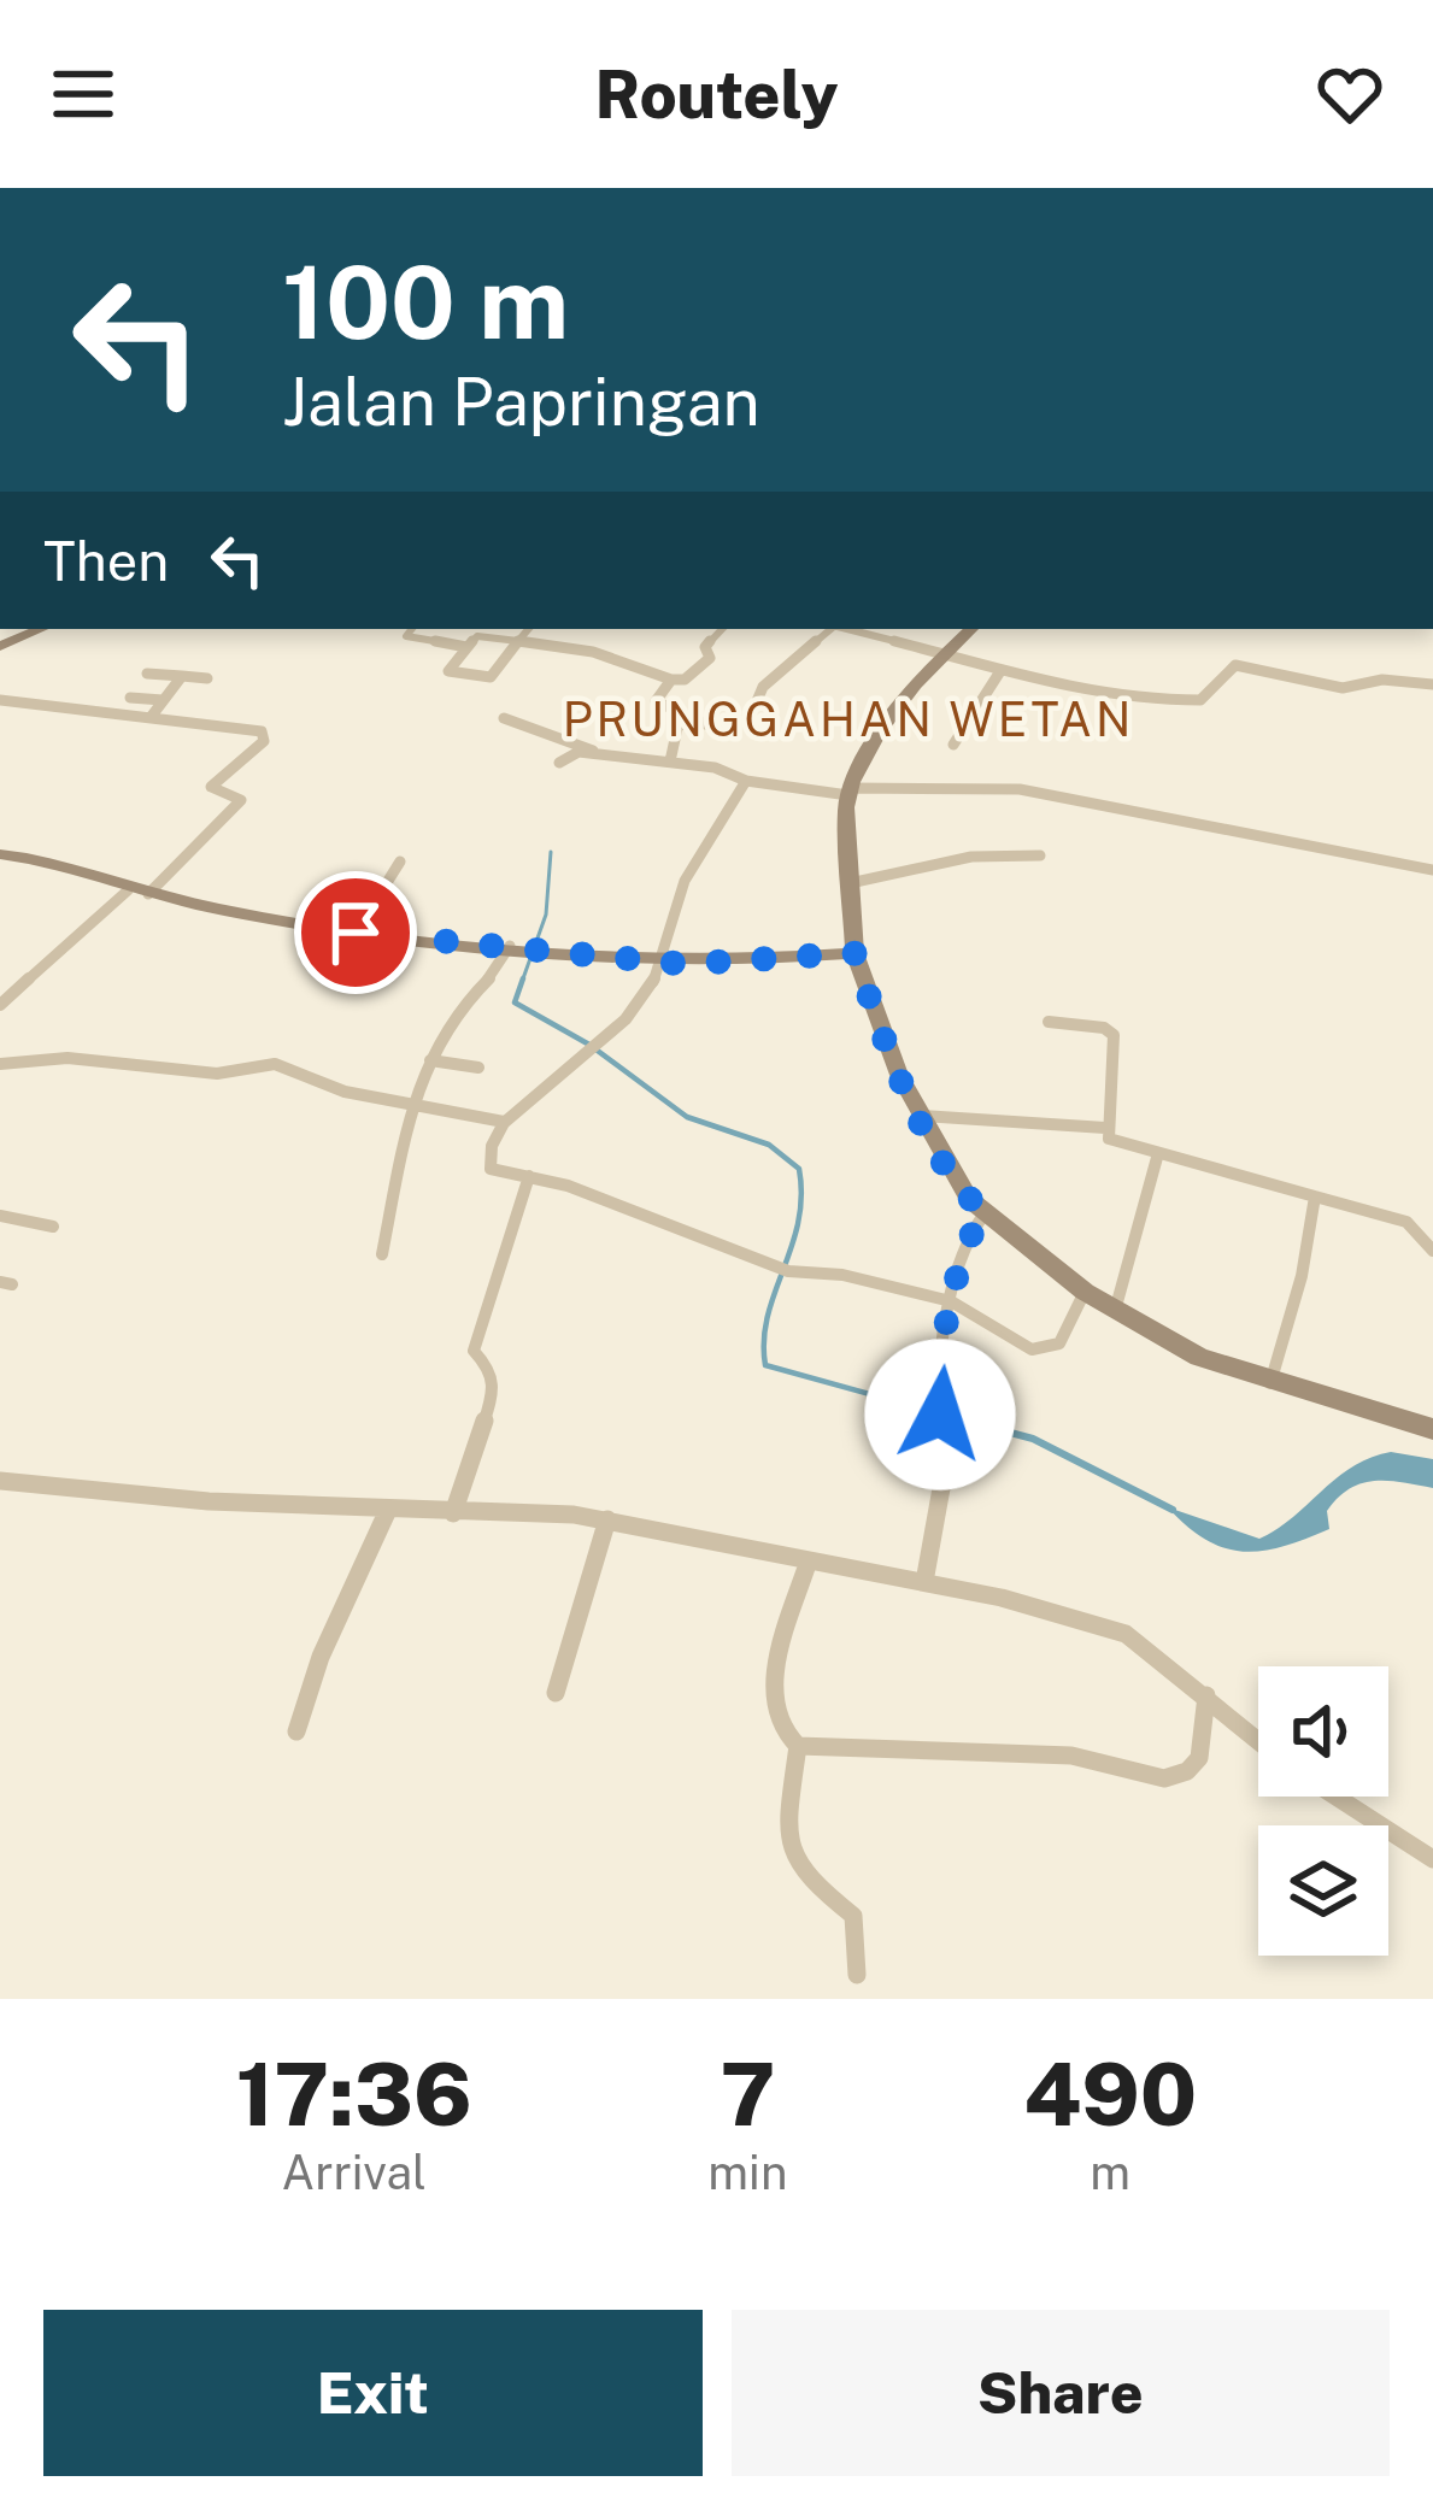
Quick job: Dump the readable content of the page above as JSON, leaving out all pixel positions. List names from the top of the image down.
{
  "districts": ["PRUNGGAHAN WETAN"],
  "page": {
    "header": "Routely",
    "turn": ["100 m", "Jalan Papringan"],
    "then": "Then",
    "eta": [
      "17:36",
      "Arrival",
      "7",
      "min",
      "490",
      "m"
    ],
    "buttons": ["Exit", "Share"]
  }
}
